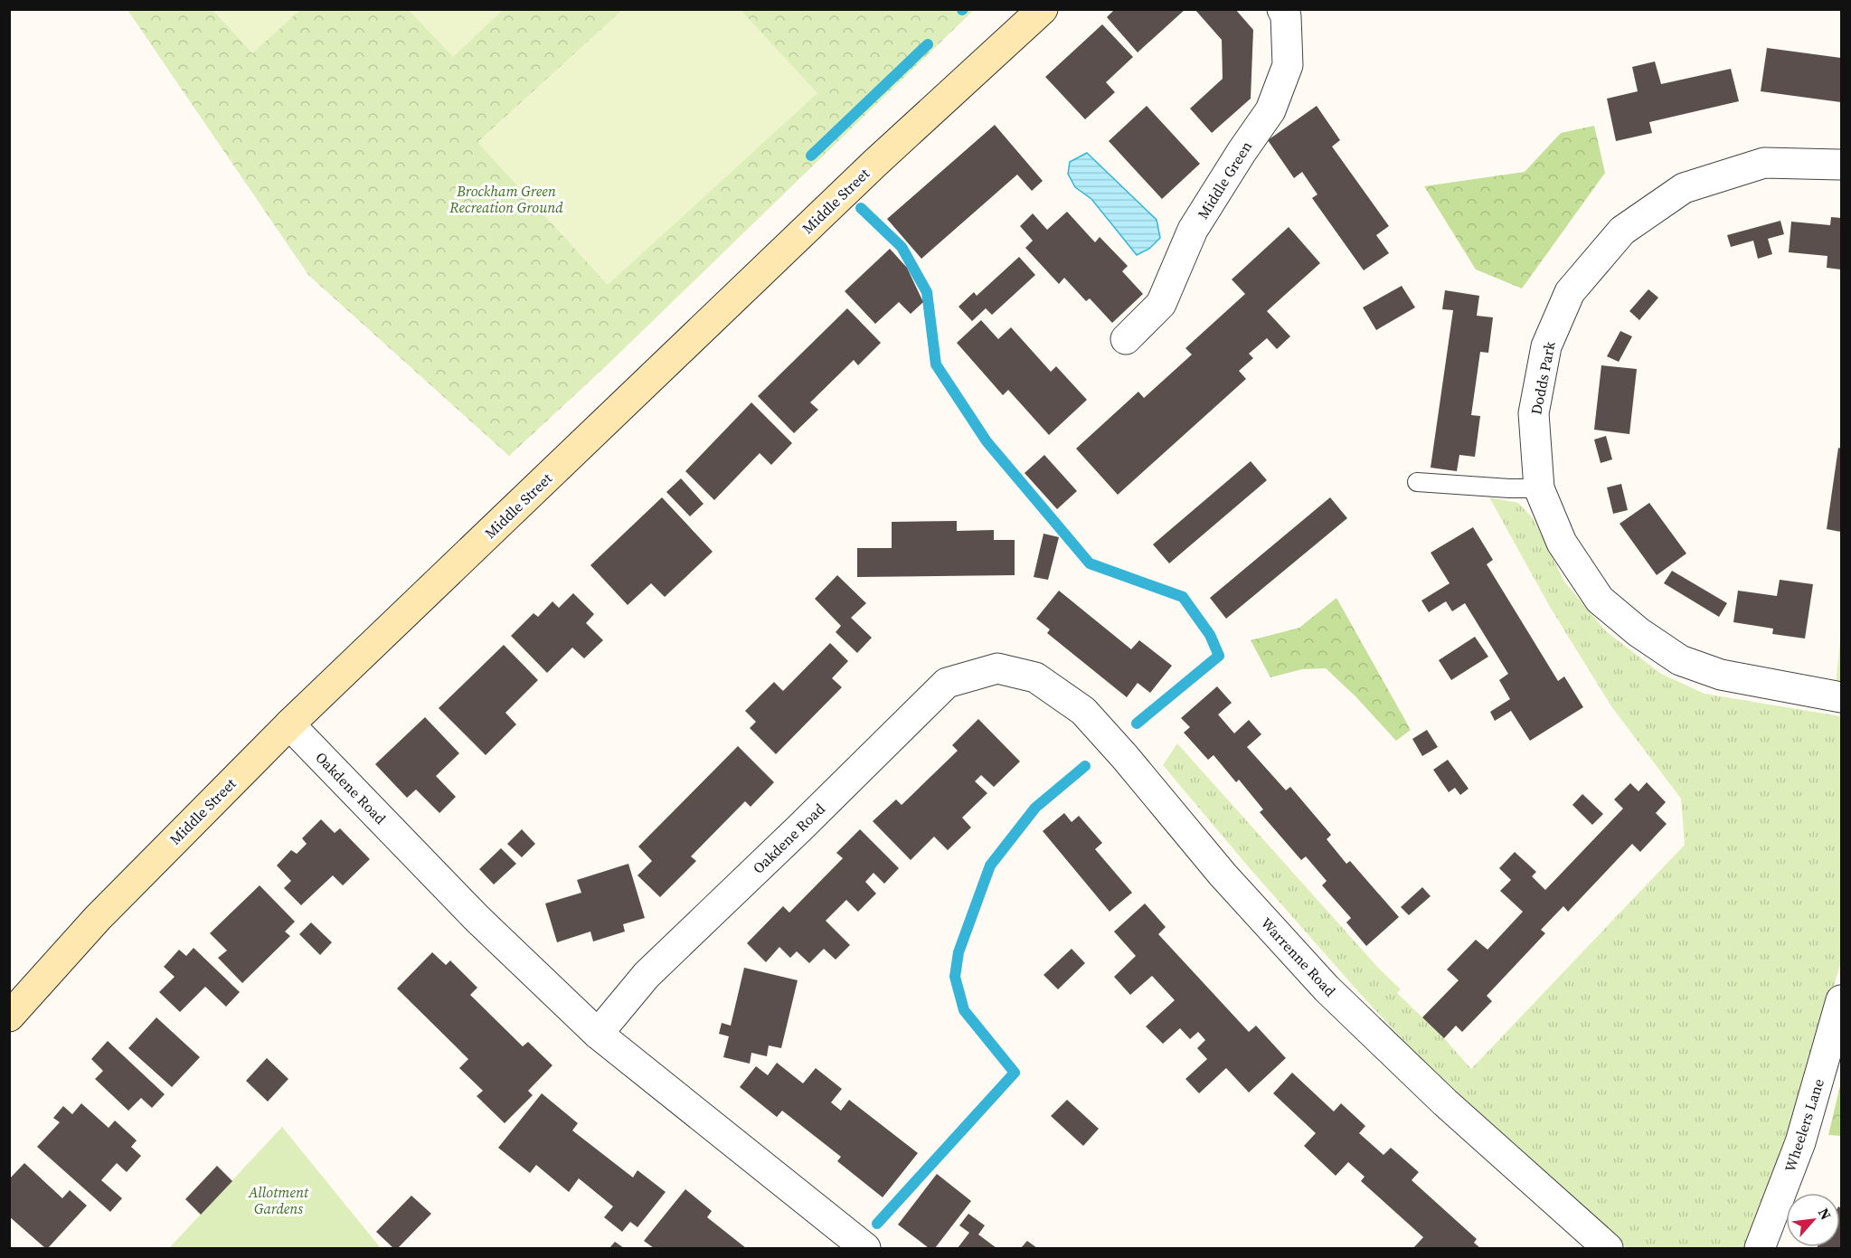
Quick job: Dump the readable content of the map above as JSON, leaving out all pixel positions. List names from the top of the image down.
{
  "streets": {
    "street": [
      "Middle Green",
      "Middle Street",
      "Dodds Park",
      "Oakdene Road",
      "Warrenne Road",
      "Wheelers Lane"
    ]
  },
  "crossings": [
    ["Middle Street", "Oakdene Road"],
    ["Oakdene Road", "Warrenne Road"]
  ],
  "parks": ["Brockham Green Recreation Ground", "Allotment Gardens"],
  "north": "top right"
}
